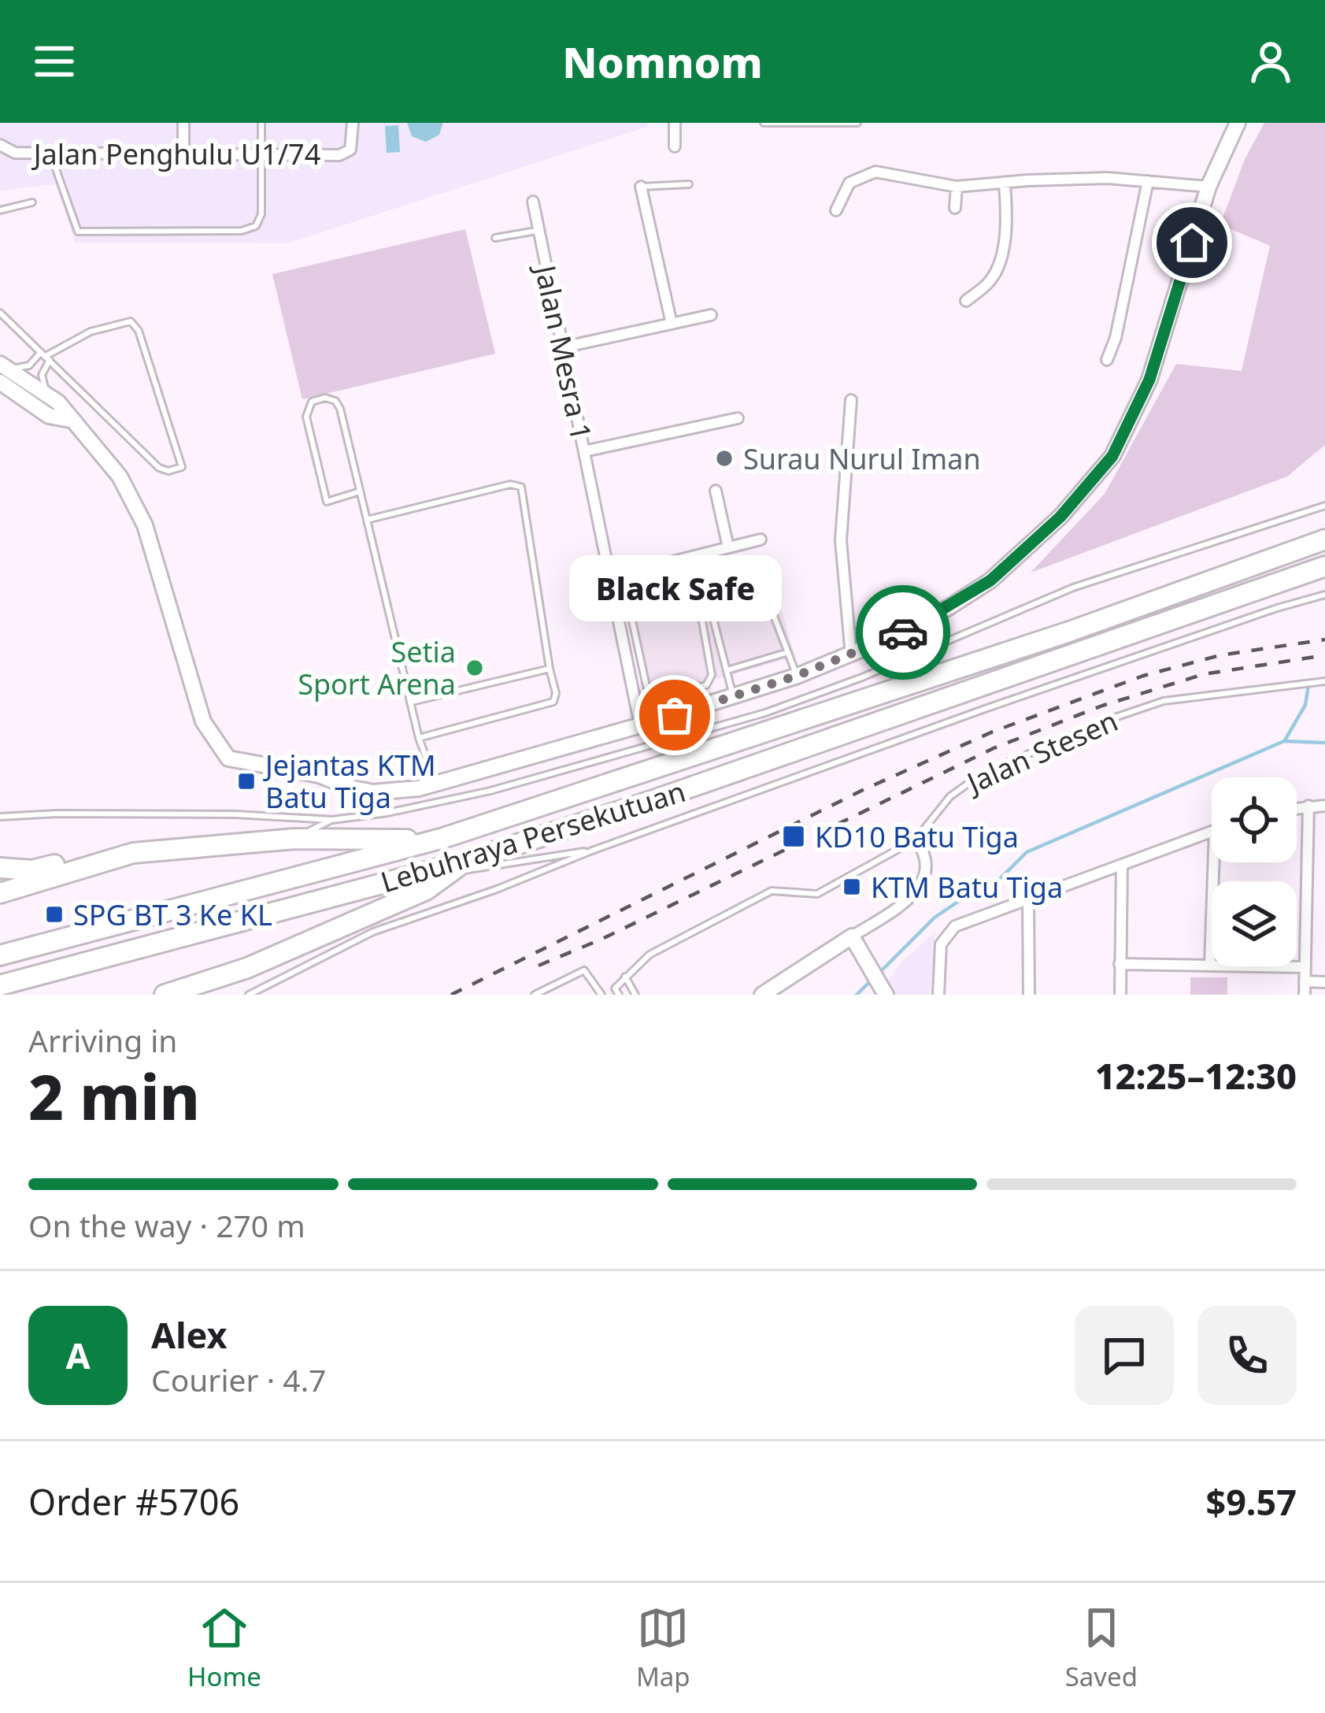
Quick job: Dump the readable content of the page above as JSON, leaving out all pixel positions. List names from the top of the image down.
{
  "streets": {
    "highway": ["Lebuhraya Persekutuan"],
    "street": ["Jalan Penghulu U1/74", "Jalan Mesra 1"],
    "lane": ["Jalan Stesen"]
  },
  "places": {
    "other": ["Surau Nurul Iman", "Setia Sport Arena", "Black Safe"],
    "transit": [
      "Jejantas KTM Batu Tiga",
      "KD10 Batu Tiga",
      "KTM Batu Tiga",
      "SPG BT 3 Ke KL"
    ]
  },
  "page": {
    "header": "Nomnom",
    "bubble": "Black Safe",
    "heading": ["2 min", "Arriving in", "12:25–12:30"],
    "panel": [
      "Alex",
      "Courier · 4.7",
      "Order #5706",
      "$9.57"
    ],
    "bar": "On the way · 270 m",
    "round": "A",
    "tabs": ["Home", "Map", "Saved"]
  }
}
